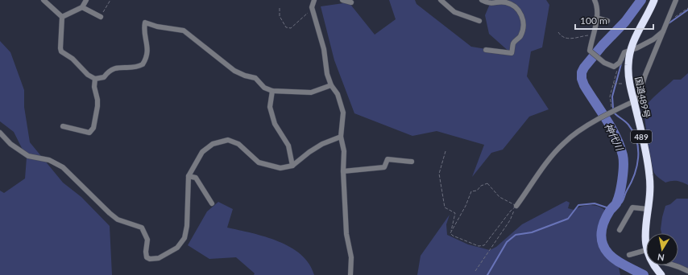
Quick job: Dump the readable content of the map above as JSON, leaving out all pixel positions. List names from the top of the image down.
{
  "streets": {
    "highway": ["国道489号", "489"]
  },
  "water": ["神代川"],
  "scale_bar": "100 m",
  "north": "bottom"
}
